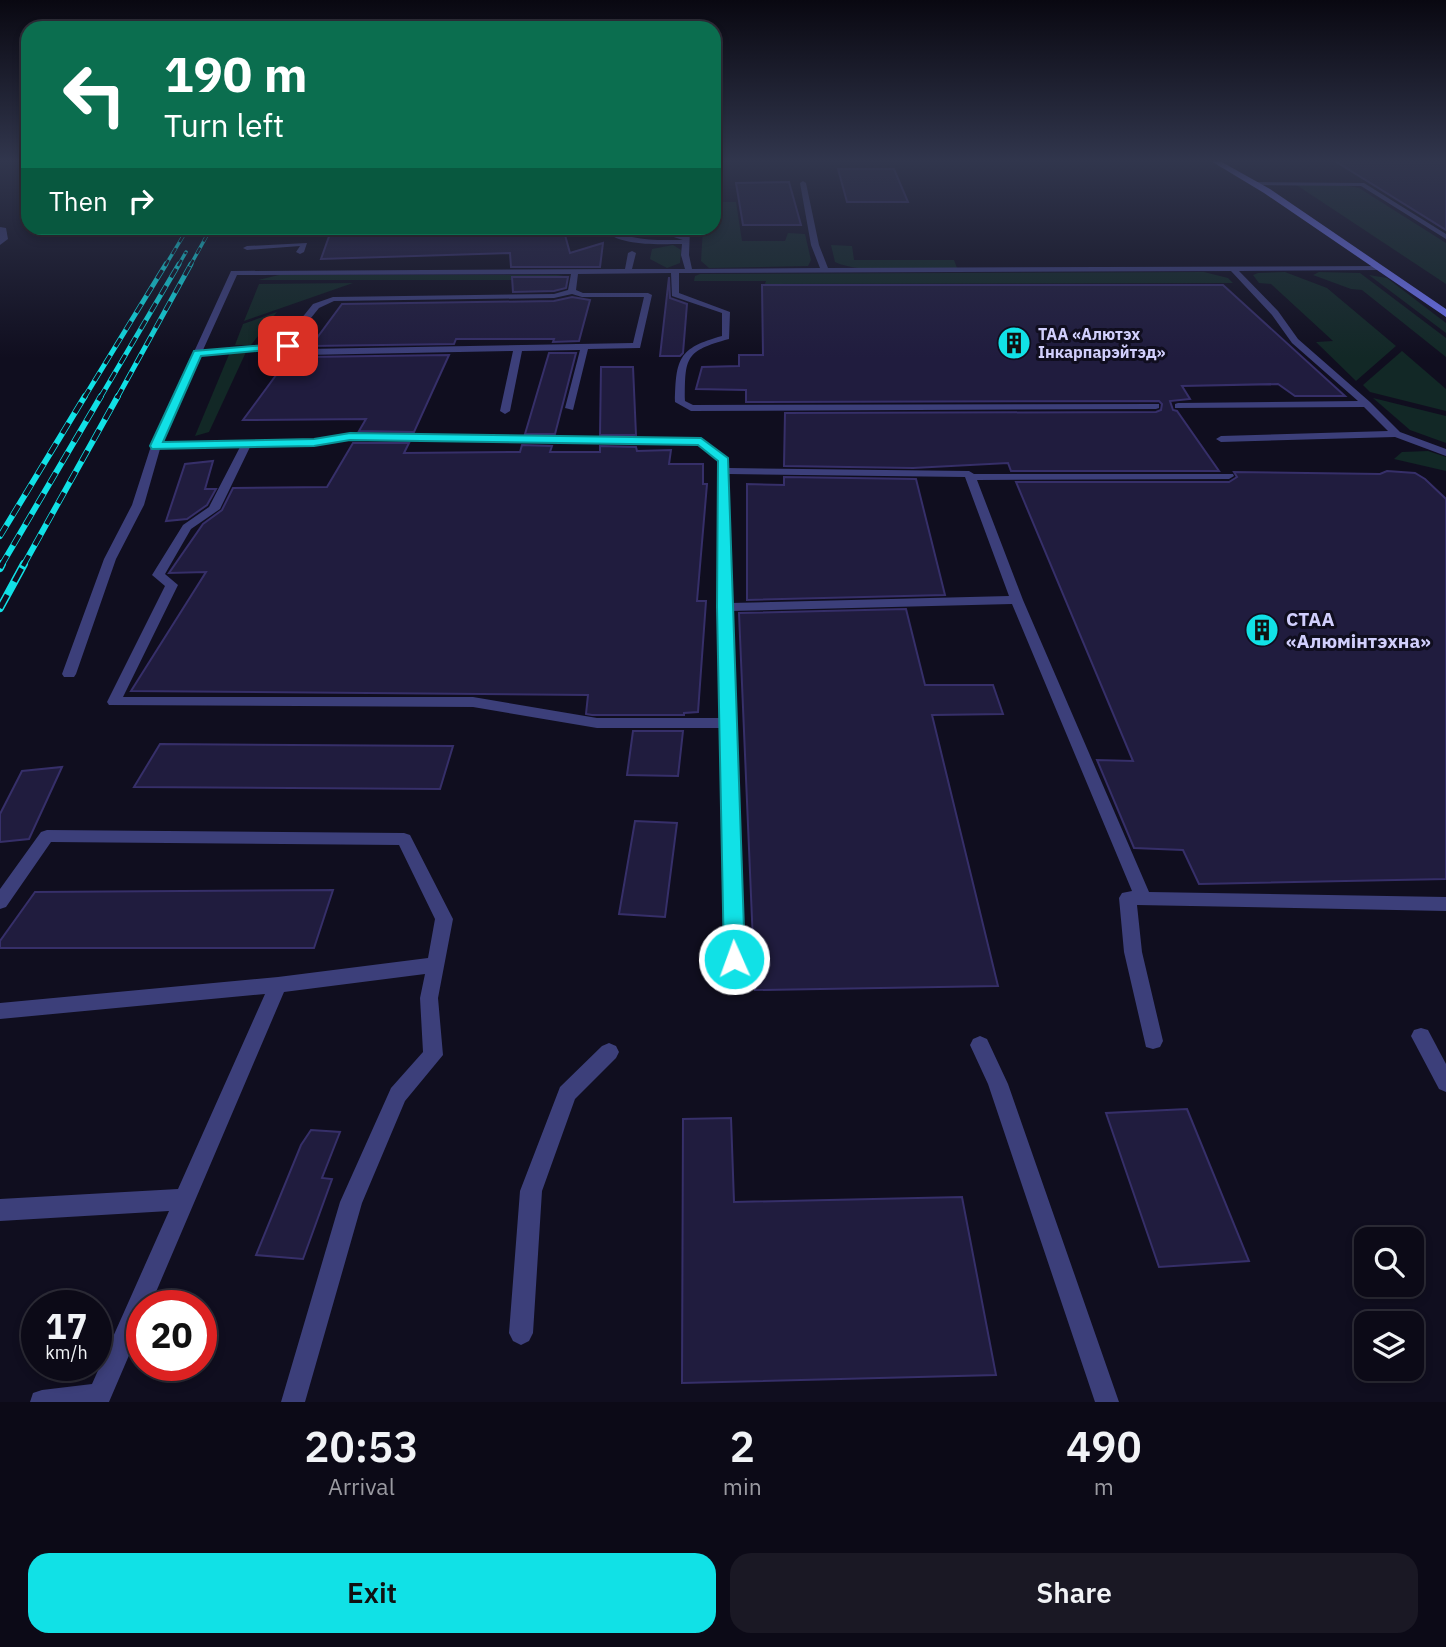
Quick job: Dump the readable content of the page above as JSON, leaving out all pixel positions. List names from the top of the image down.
{
  "places": {
    "building": ["ТАА «Алютэх Інкарпарэйтэд»", "СТАА «Алюмінтэхна»"]
  },
  "page": {
    "turn": ["190 m", "Turn left"],
    "then": "Then",
    "speed": "17 km/h",
    "limit": "20",
    "eta": [
      "20:53",
      "Arrival",
      "2",
      "min",
      "490",
      "m"
    ],
    "buttons": ["Exit", "Share"]
  }
}
